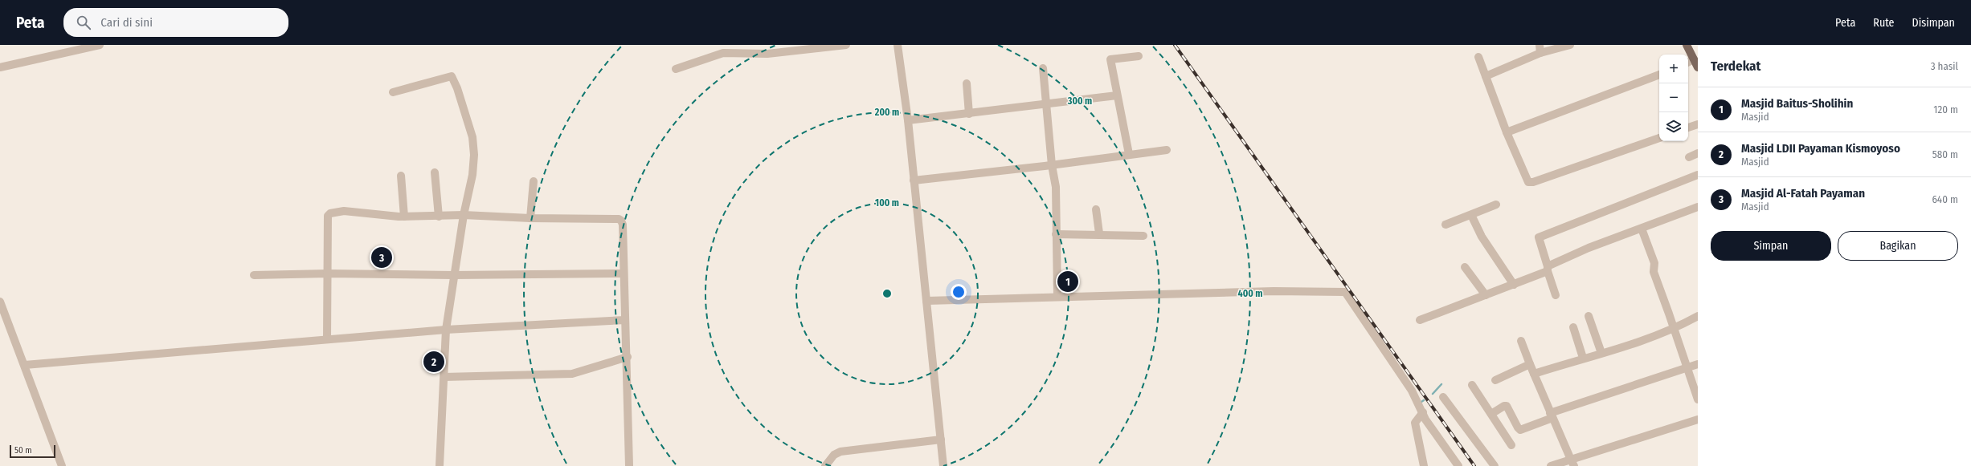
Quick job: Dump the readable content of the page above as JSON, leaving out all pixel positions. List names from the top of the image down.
{
  "scale_bar": "50 m",
  "page": {
    "header": "Peta",
    "search": "Cari di sini",
    "nav": ["Peta", "Rute", "Disimpan"],
    "heading": ["Terdekat", "3 hasil"],
    "map_buttons": ["+", "−"],
    "list": [
      {
        "mark": "1",
        "name": "Masjid Baitus-Sholihin",
        "note": "Masjid",
        "value": "120 m"
      },
      {
        "mark": "2",
        "name": "Masjid LDII Payaman Kismoyoso",
        "note": "Masjid",
        "value": "580 m"
      },
      {
        "mark": "3",
        "name": "Masjid Al-Fatah Payaman",
        "note": "Masjid",
        "value": "640 m"
      }
    ],
    "buttons": ["Simpan", "Bagikan"],
    "pins": ["3", "1", "2"],
    "scale": "50 m"
  },
  "rings": [
    "300 m",
    "200 m",
    "100 m",
    "400 m"
  ]
}
